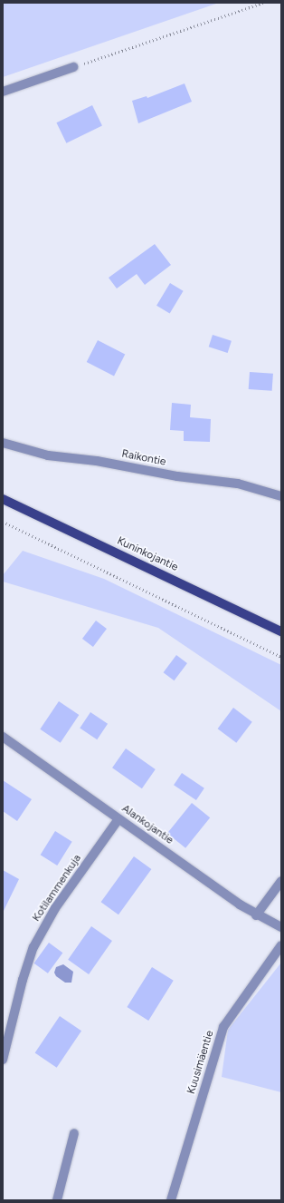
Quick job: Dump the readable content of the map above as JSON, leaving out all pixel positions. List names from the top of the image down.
{
  "streets": {
    "main road": ["Kuninkojantie"],
    "street": [
      "Raikontie",
      "Alankojantie",
      "Kotilammenkuja",
      "Kuusimäentie"
    ]
  },
  "crossings": [
    ["Alankojantie", "Kotilammenkuja"]
  ]
}
